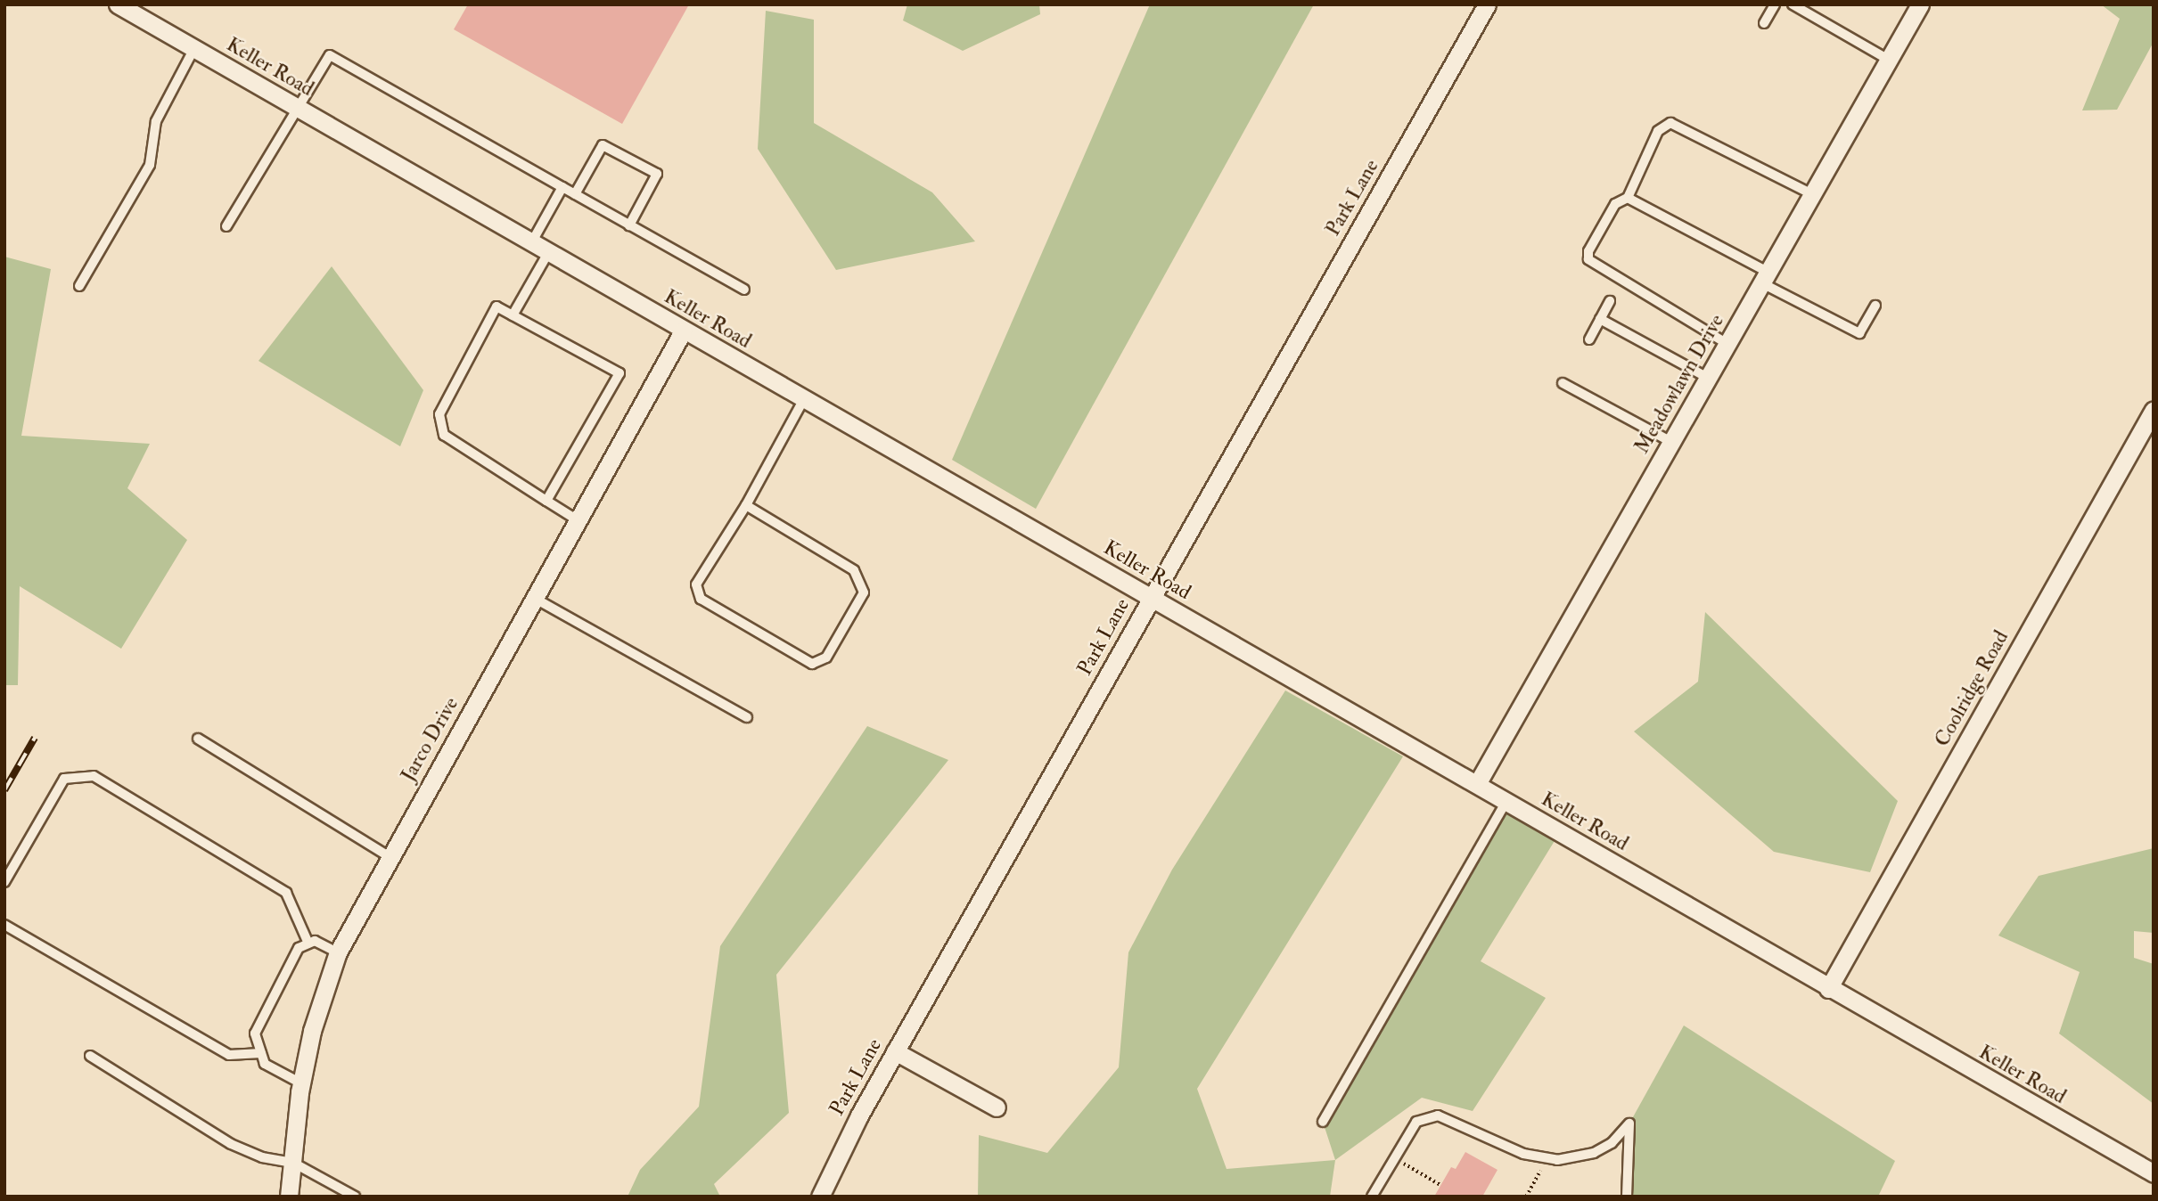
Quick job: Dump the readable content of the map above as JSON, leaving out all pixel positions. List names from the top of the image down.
{
  "streets": {
    "street": [
      "Keller Road",
      "Park Lane",
      "Meadowlawn Drive",
      "Coolridge Road",
      "Jarco Drive"
    ]
  },
  "crossings": [
    ["Keller Road", "Park Lane"],
    ["Keller Road", "Meadowlawn Drive"],
    ["Keller Road", "Coolridge Road"],
    ["Keller Road", "Jarco Drive"]
  ]
}
